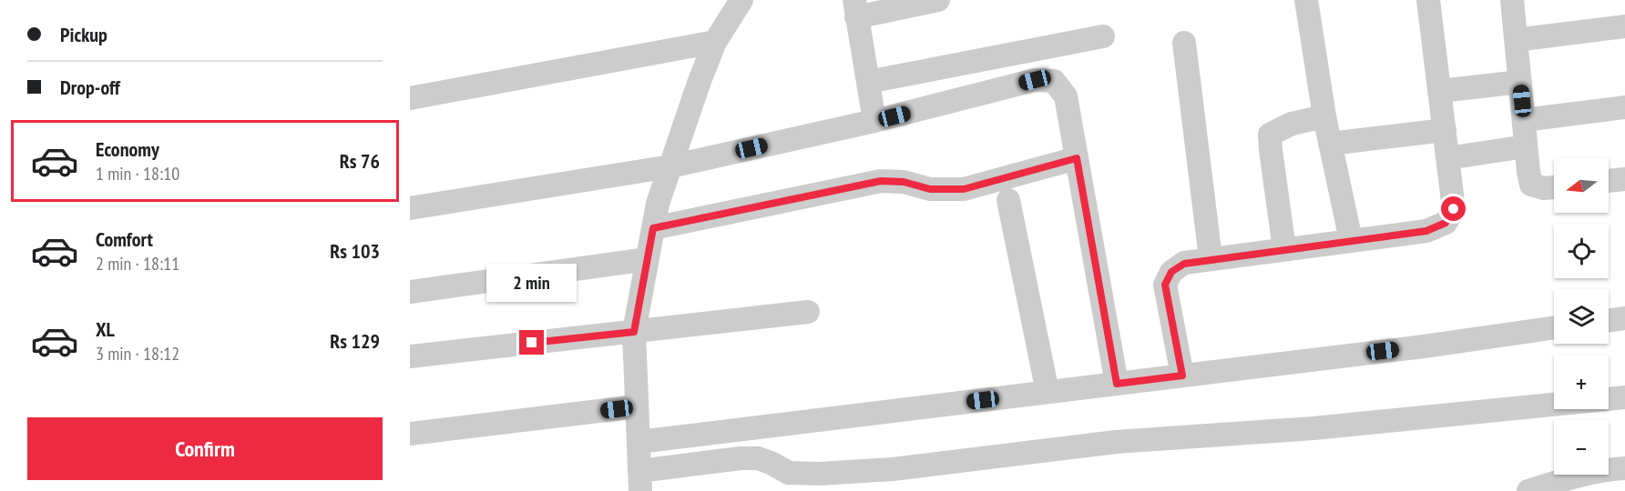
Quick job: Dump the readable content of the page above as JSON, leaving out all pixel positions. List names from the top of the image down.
{
  "north": "left",
  "page": {
    "banner": ["Pickup", "Drop-off"],
    "list": [
      {
        "name": "Economy",
        "note": "1 min · 18:10",
        "value": "Rs 76"
      },
      {
        "name": "Comfort",
        "note": "2 min · 18:11",
        "value": "Rs 103"
      },
      {
        "name": "XL",
        "note": "3 min · 18:12",
        "value": "Rs 129"
      }
    ],
    "map_buttons": ["+", "−"],
    "bubble": "2 min",
    "buttons": "Confirm"
  }
}
